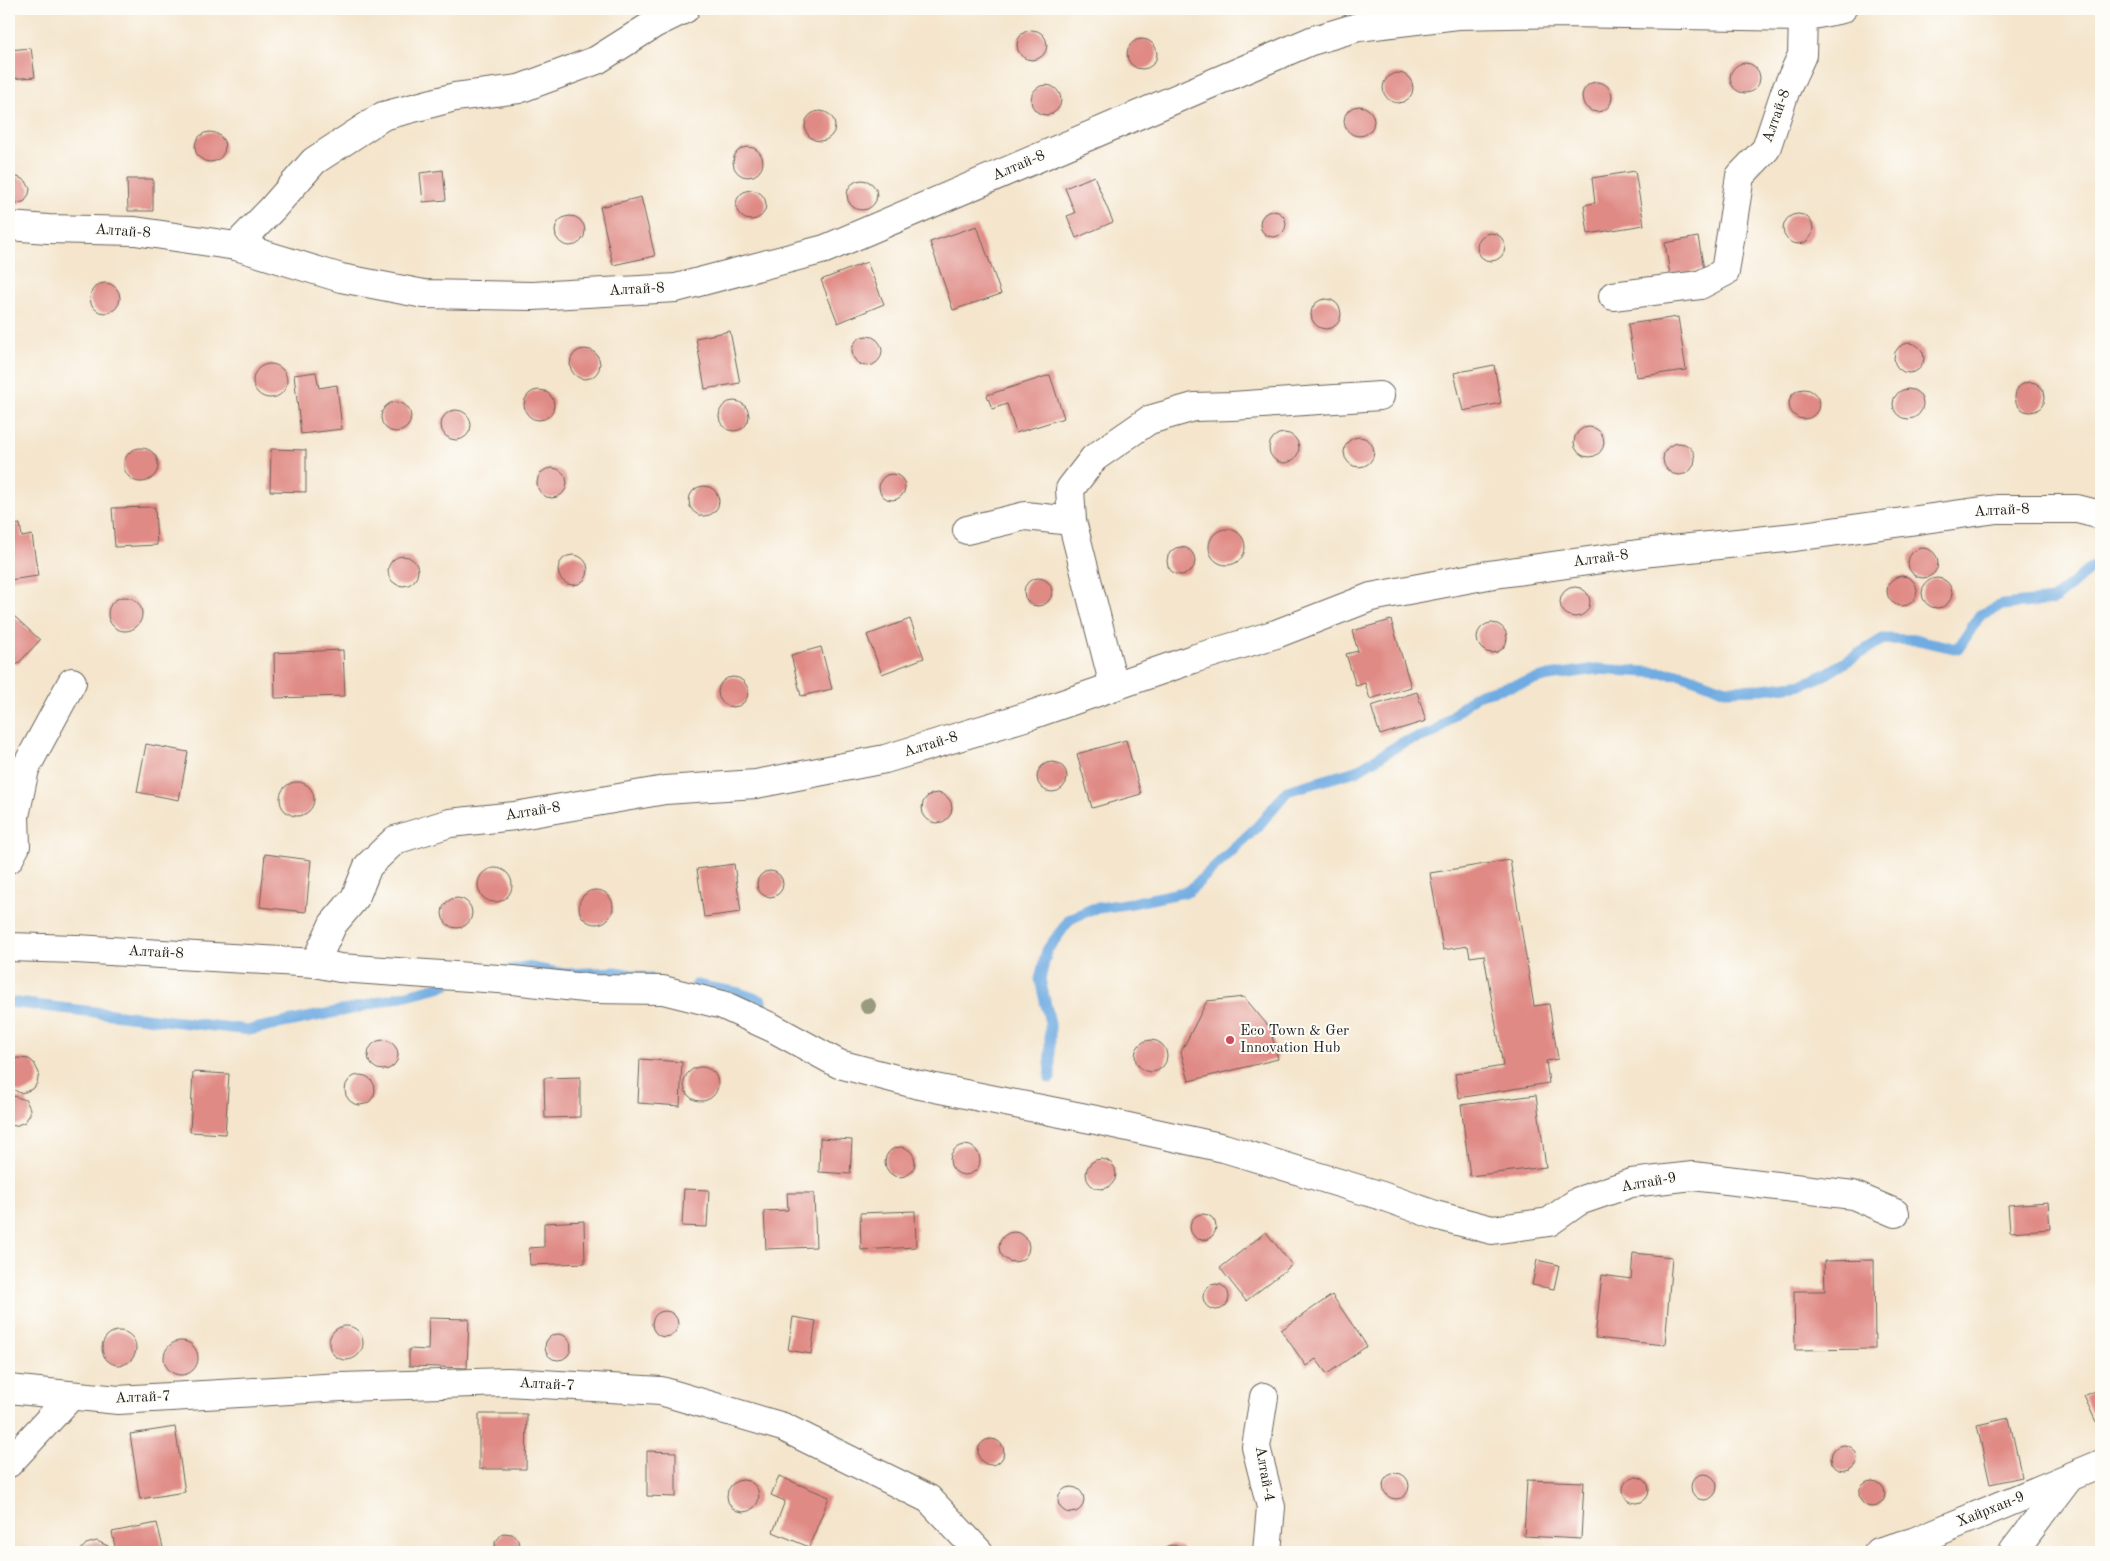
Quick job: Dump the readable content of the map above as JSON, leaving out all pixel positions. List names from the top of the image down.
{
  "streets": {
    "street": [
      "Алтай-8",
      "Алтай-9",
      "Алтай-7",
      "Алтай-4",
      "Хайрхан-9"
    ]
  },
  "crossings": [
    ["Алтай-8", "Алтай-9"]
  ],
  "places": ["Eco Town & Ger Innovation Hub"]
}
